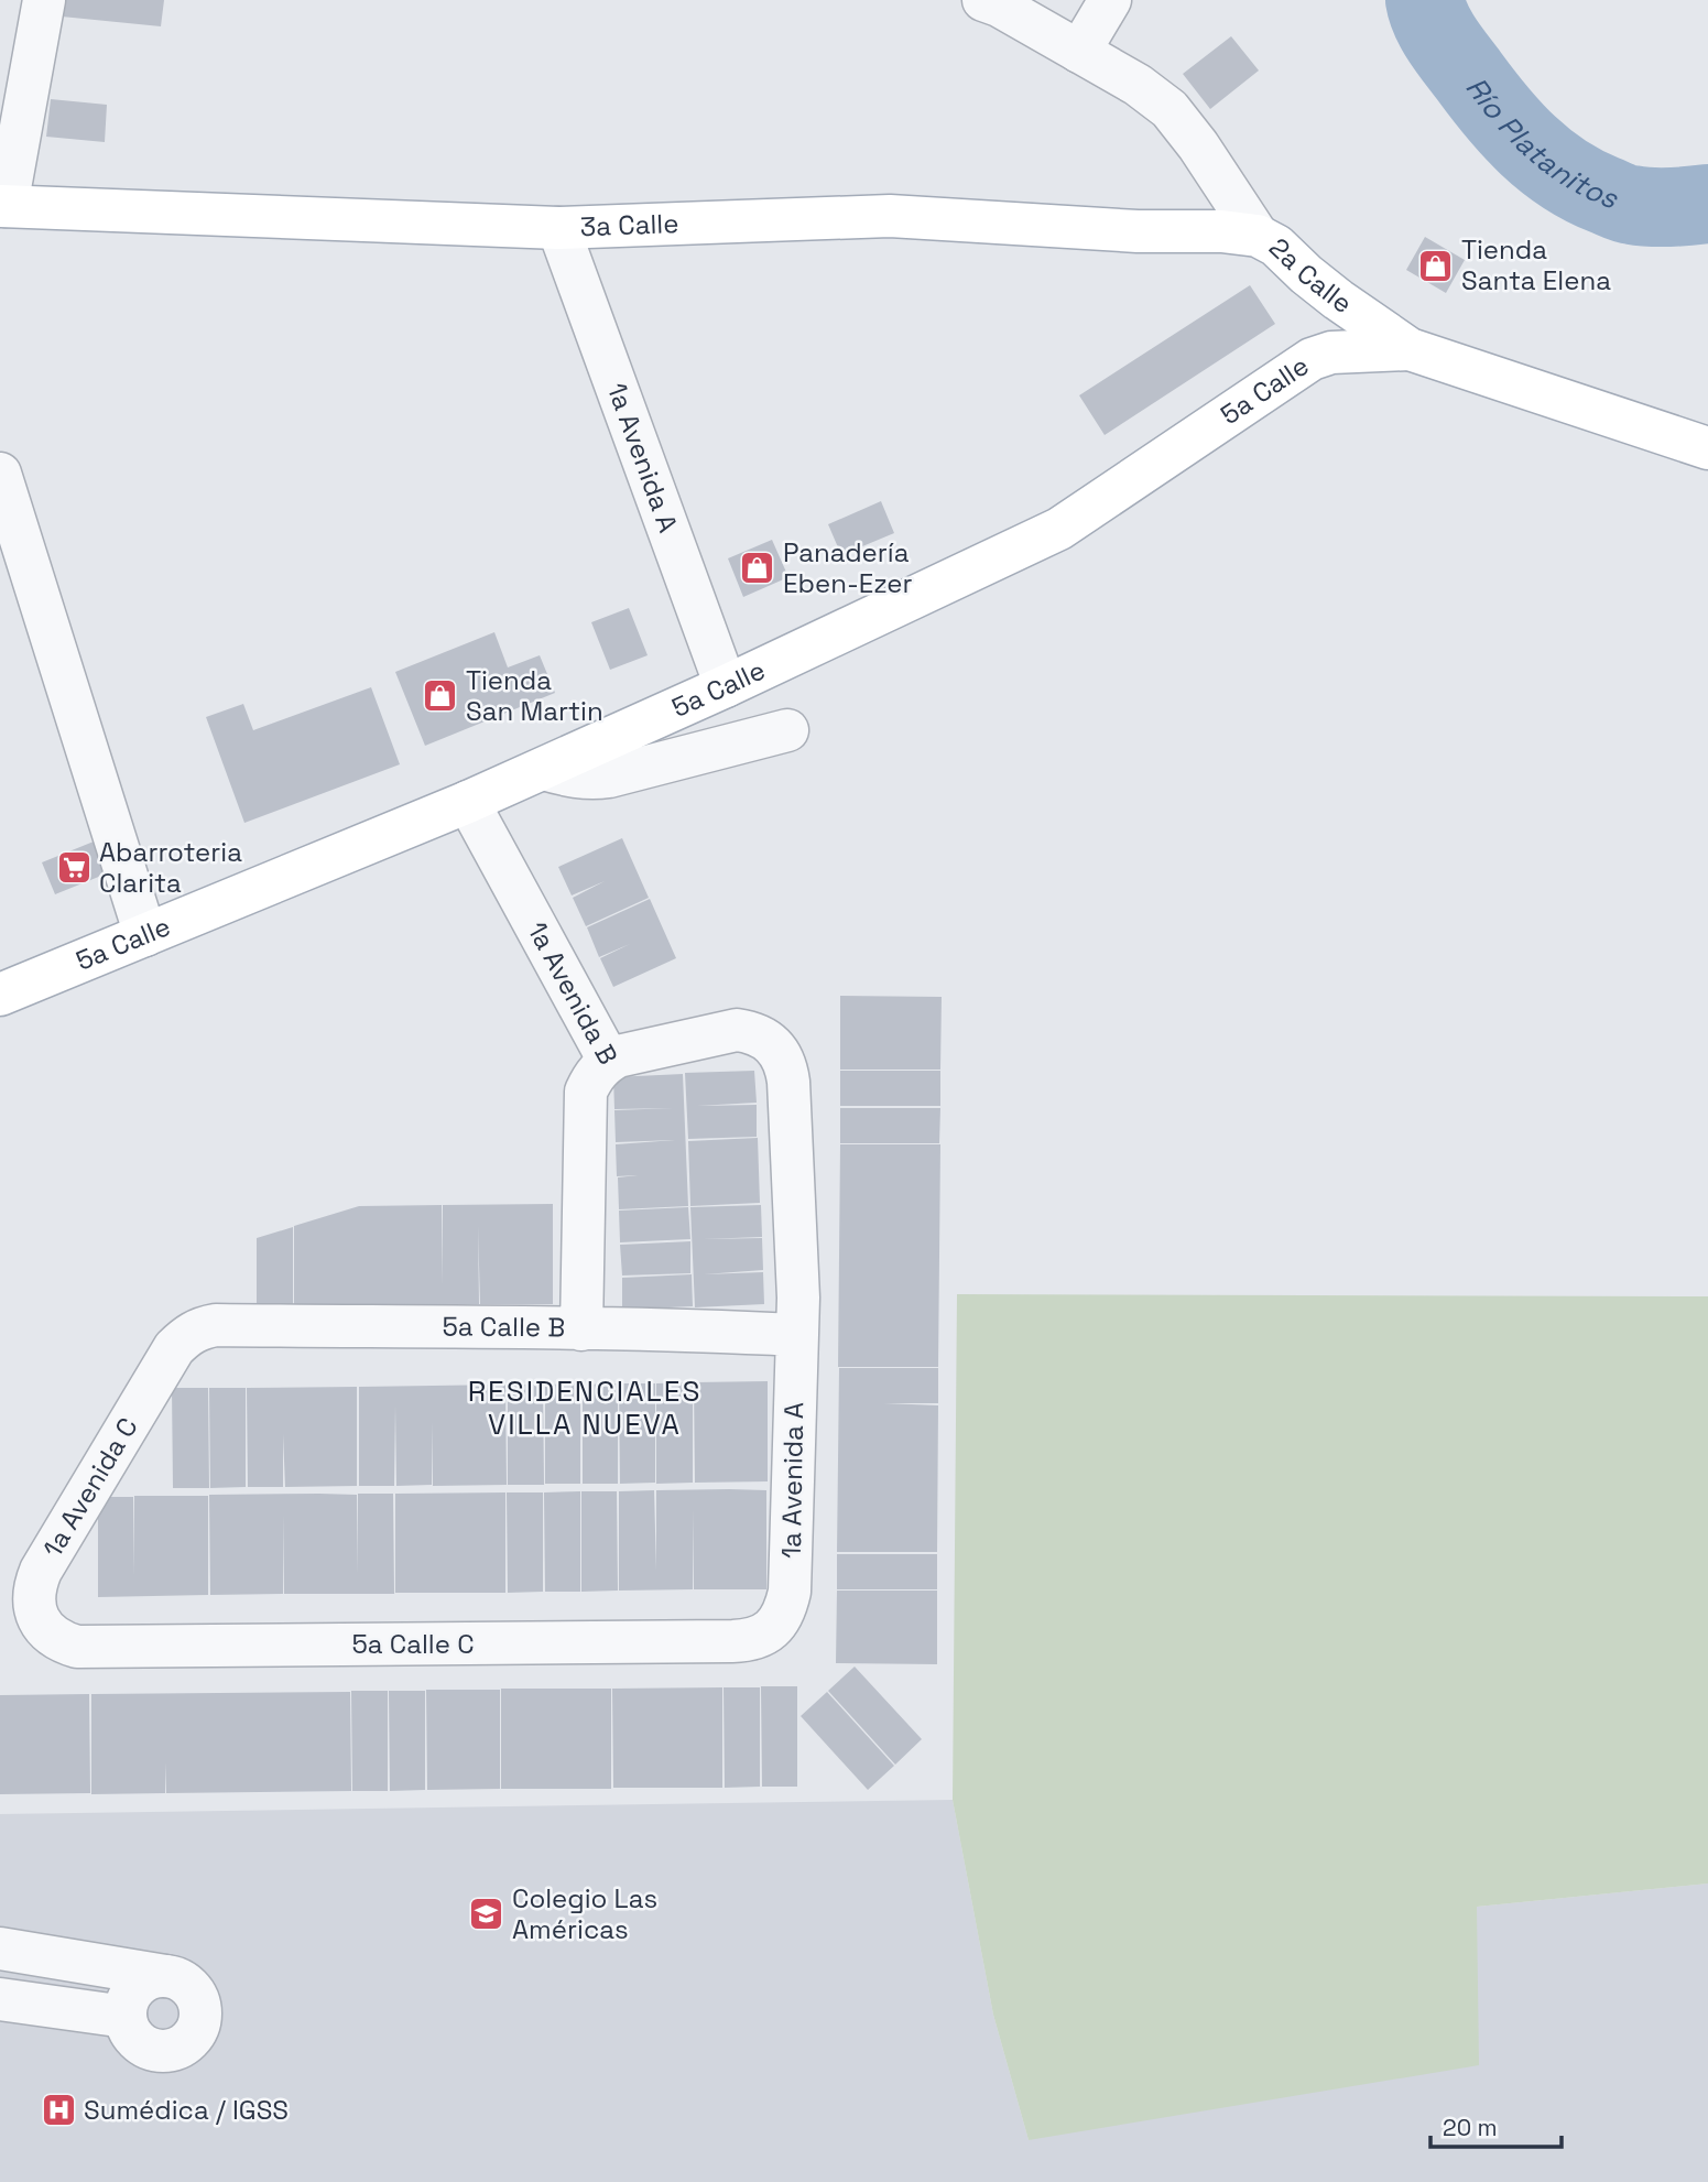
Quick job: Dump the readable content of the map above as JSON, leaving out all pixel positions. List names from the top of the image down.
{
  "streets": {
    "main road": ["3a Calle", "2a Calle", "5a Calle"],
    "street": [
      "1a Avenida A",
      "1a Avenida B",
      "5a Calle B",
      "1a Avenida C",
      "5a Calle C"
    ]
  },
  "crossings": [
    ["3a Calle", "2a Calle"],
    ["3a Calle", "1a Avenida A"],
    ["2a Calle", "5a Calle"],
    ["5a Calle", "1a Avenida A"],
    ["5a Calle", "1a Avenida B"],
    ["1a Avenida A", "5a Calle B"],
    ["1a Avenida A", "5a Calle C"],
    ["1a Avenida B", "5a Calle B"],
    ["5a Calle B", "1a Avenida C"],
    ["1a Avenida C", "5a Calle C"]
  ],
  "districts": ["RESIDENCIALES VILLA NUEVA"],
  "water": ["Río Platanitos"],
  "places": {
    "shop": ["Tienda Santa Elena", "Panadería Eben-Ezer", "Tienda San Martin"],
    "supermarket": ["Abarroteria Clarita"],
    "school or university": ["Colegio Las Américas"],
    "hospital": ["Sumédica / IGSS"]
  },
  "scale_bar": "20 m"
}
